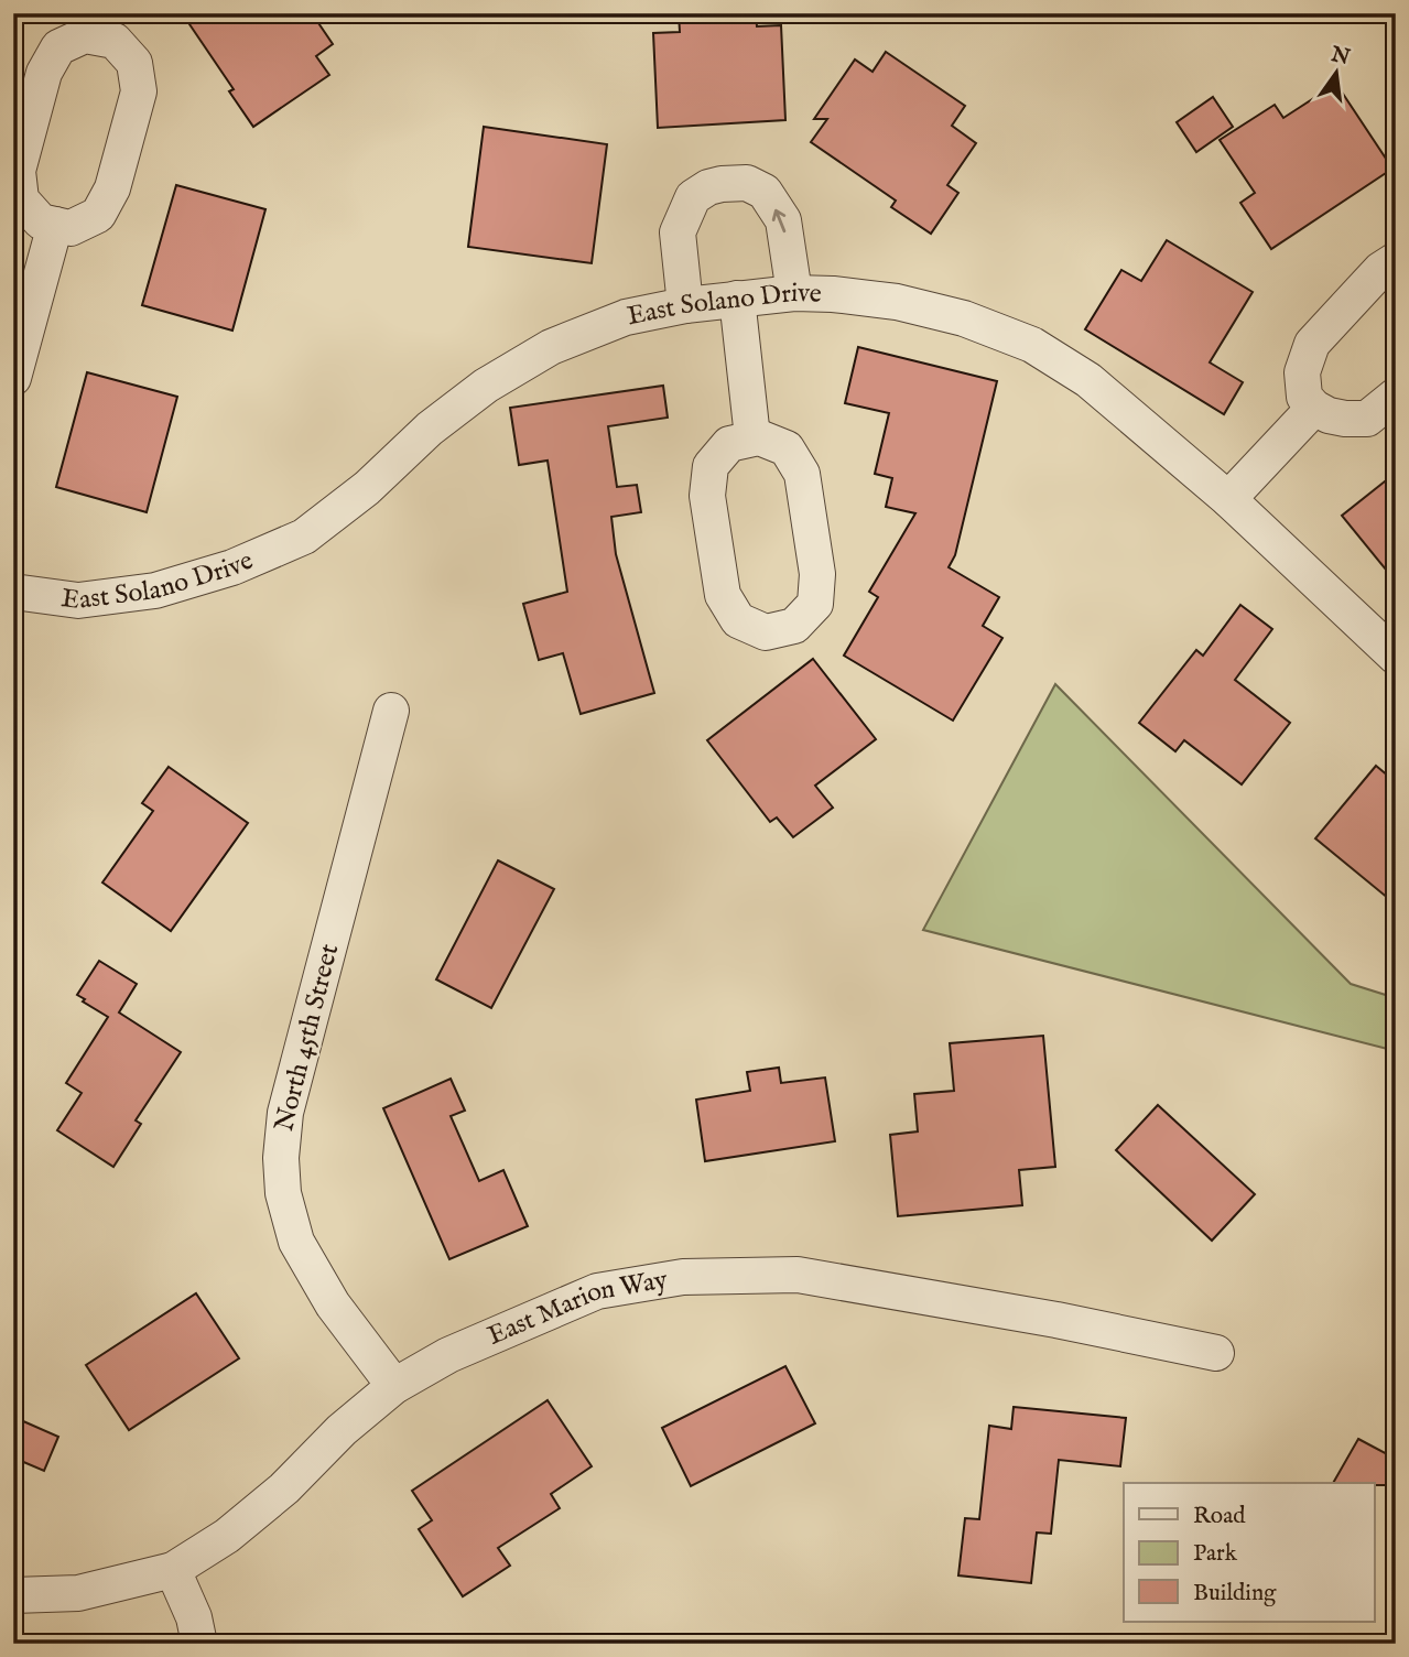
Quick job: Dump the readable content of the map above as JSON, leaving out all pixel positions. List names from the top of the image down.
{
  "streets": {
    "street": ["East Solano Drive", "North 45th Street", "East Marion Way"]
  },
  "crossings": [
    ["North 45th Street", "East Marion Way"]
  ],
  "legend": ["Road", "Park", "Building"],
  "north": "top"
}
